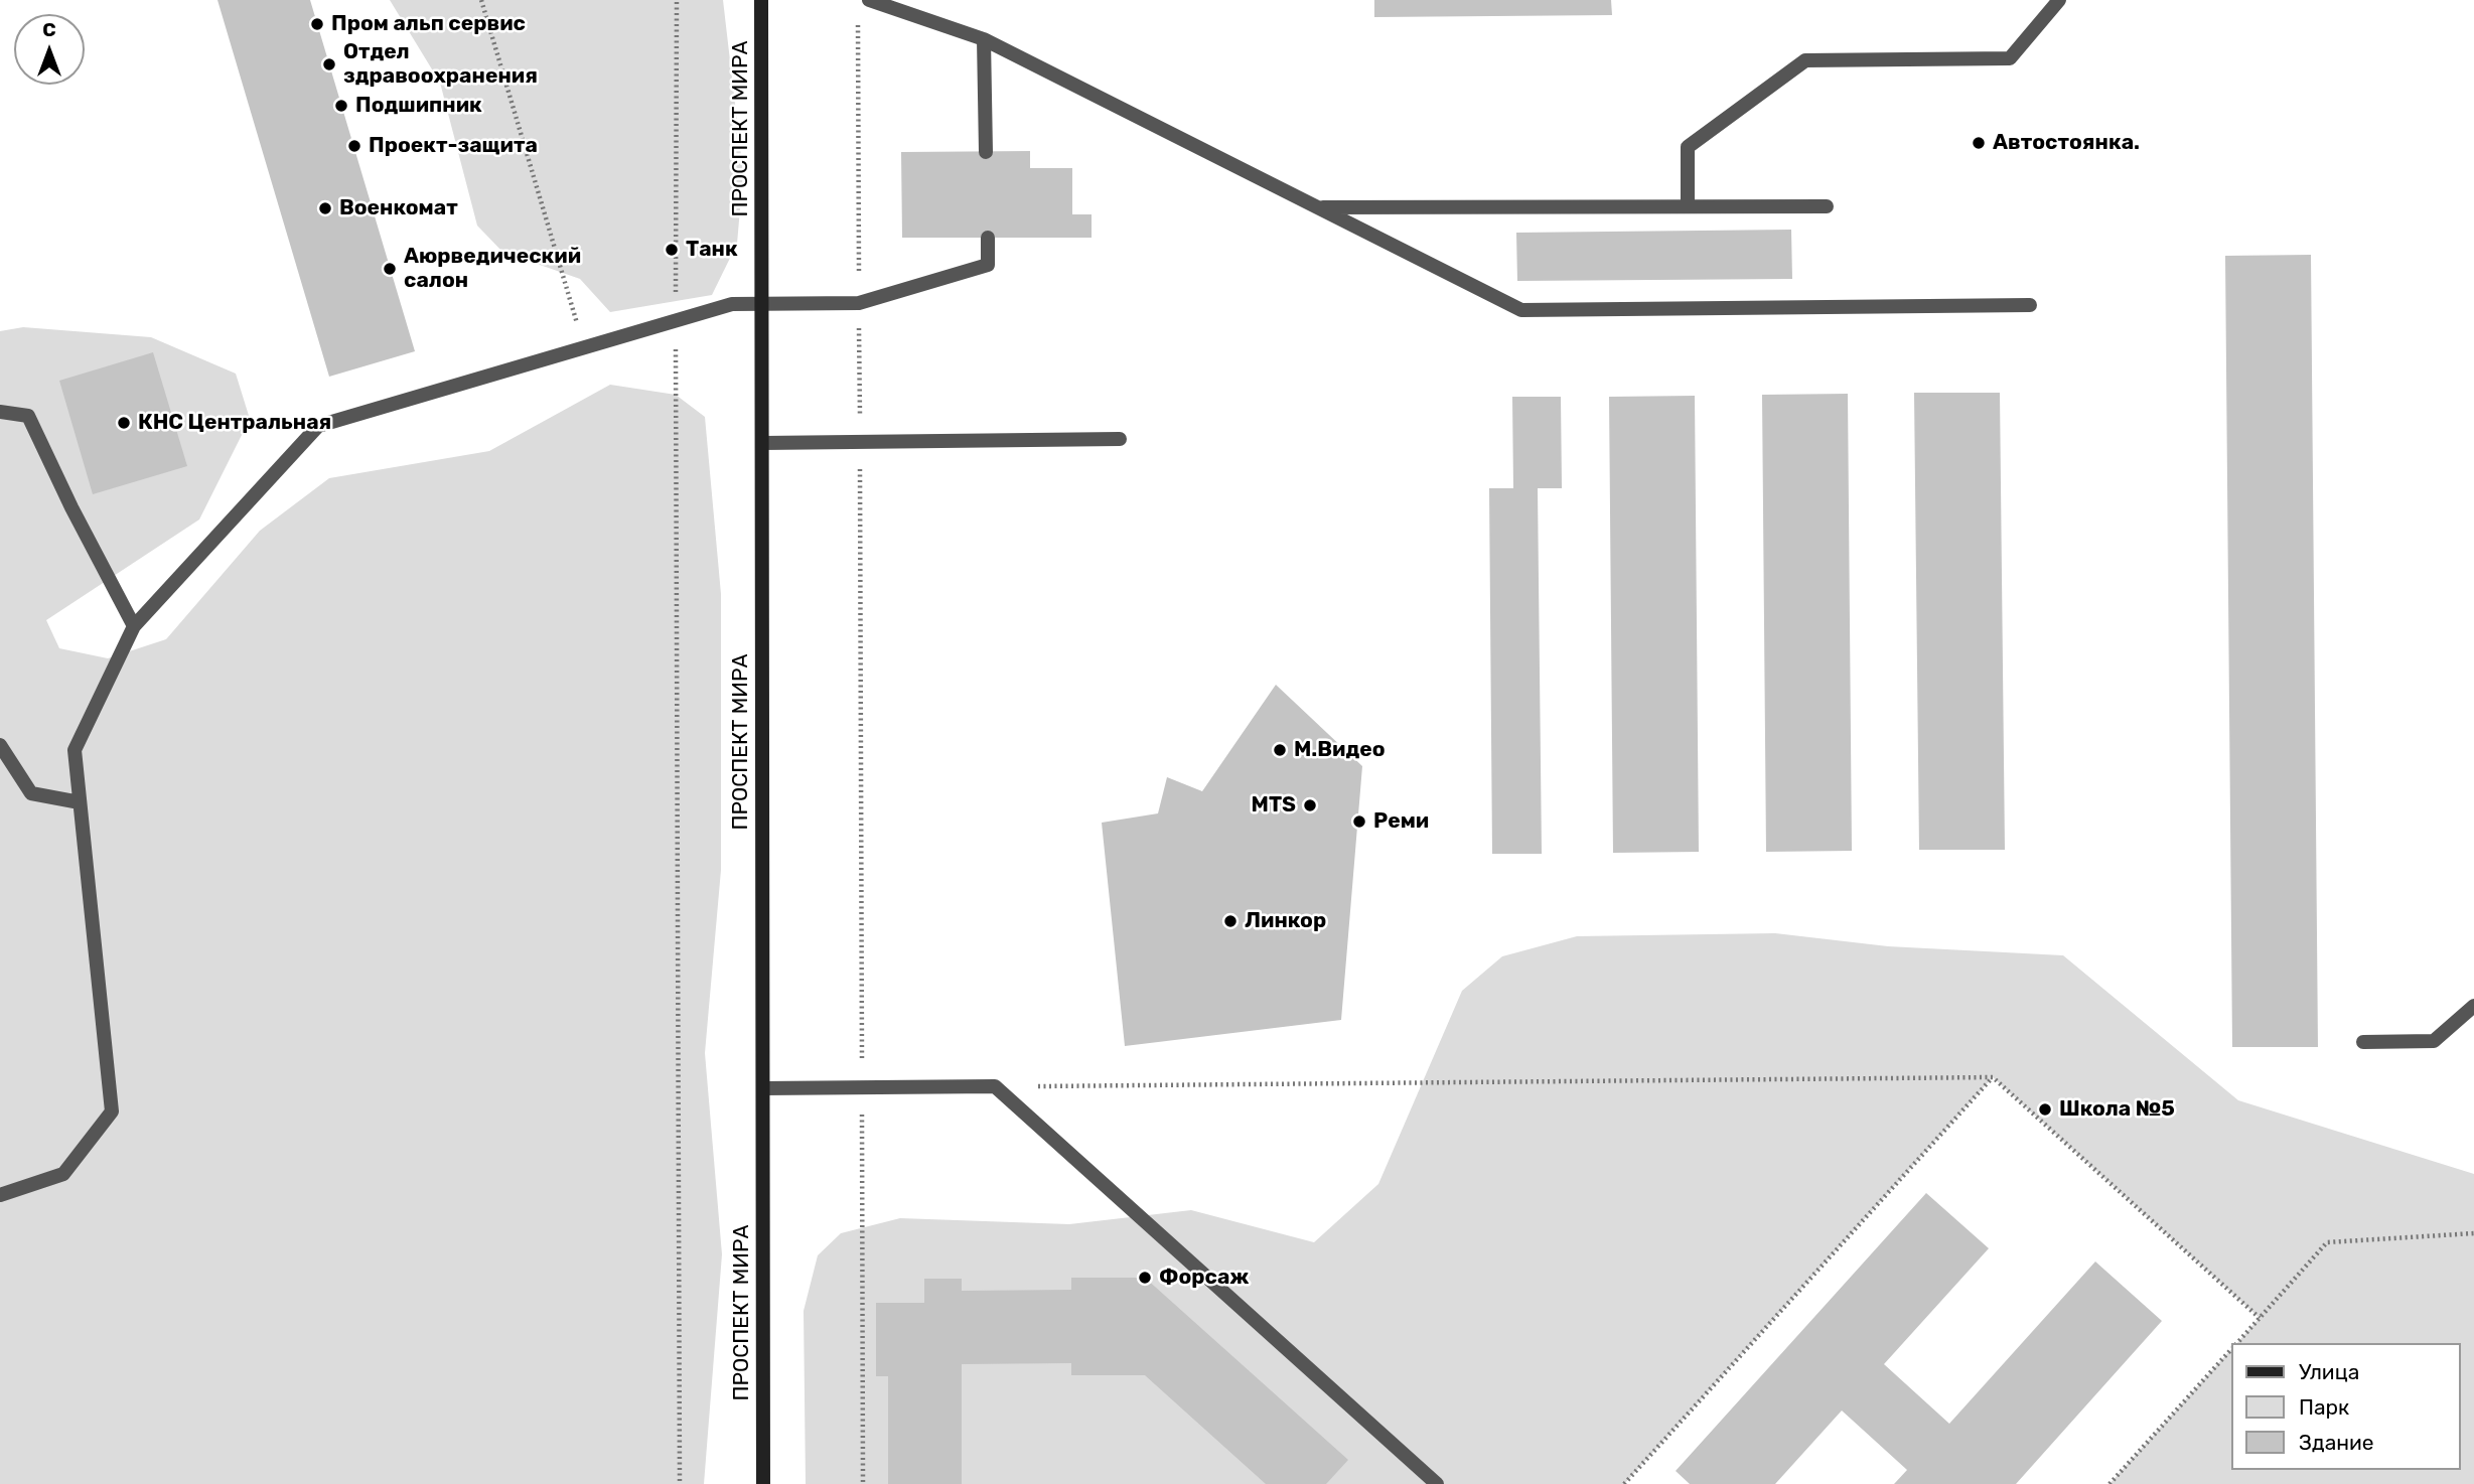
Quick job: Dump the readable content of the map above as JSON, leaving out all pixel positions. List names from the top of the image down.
{
  "streets": {
    "street": ["ПРОСПЕКТ МИРА"]
  },
  "places": [
    "Пром альп сервис",
    "Отдел здравоохранения",
    "Подшипник",
    "Автостоянка.",
    "Проект-защита",
    "Военкомат",
    "Танк",
    "Аюрведический салон",
    "КНС Центральная",
    "М.Видео",
    "MTS",
    "Реми",
    "Линкор",
    "Школа №5",
    "Форсаж"
  ],
  "legend": ["Улица", "Парк", "Здание"],
  "north": "top"
}
